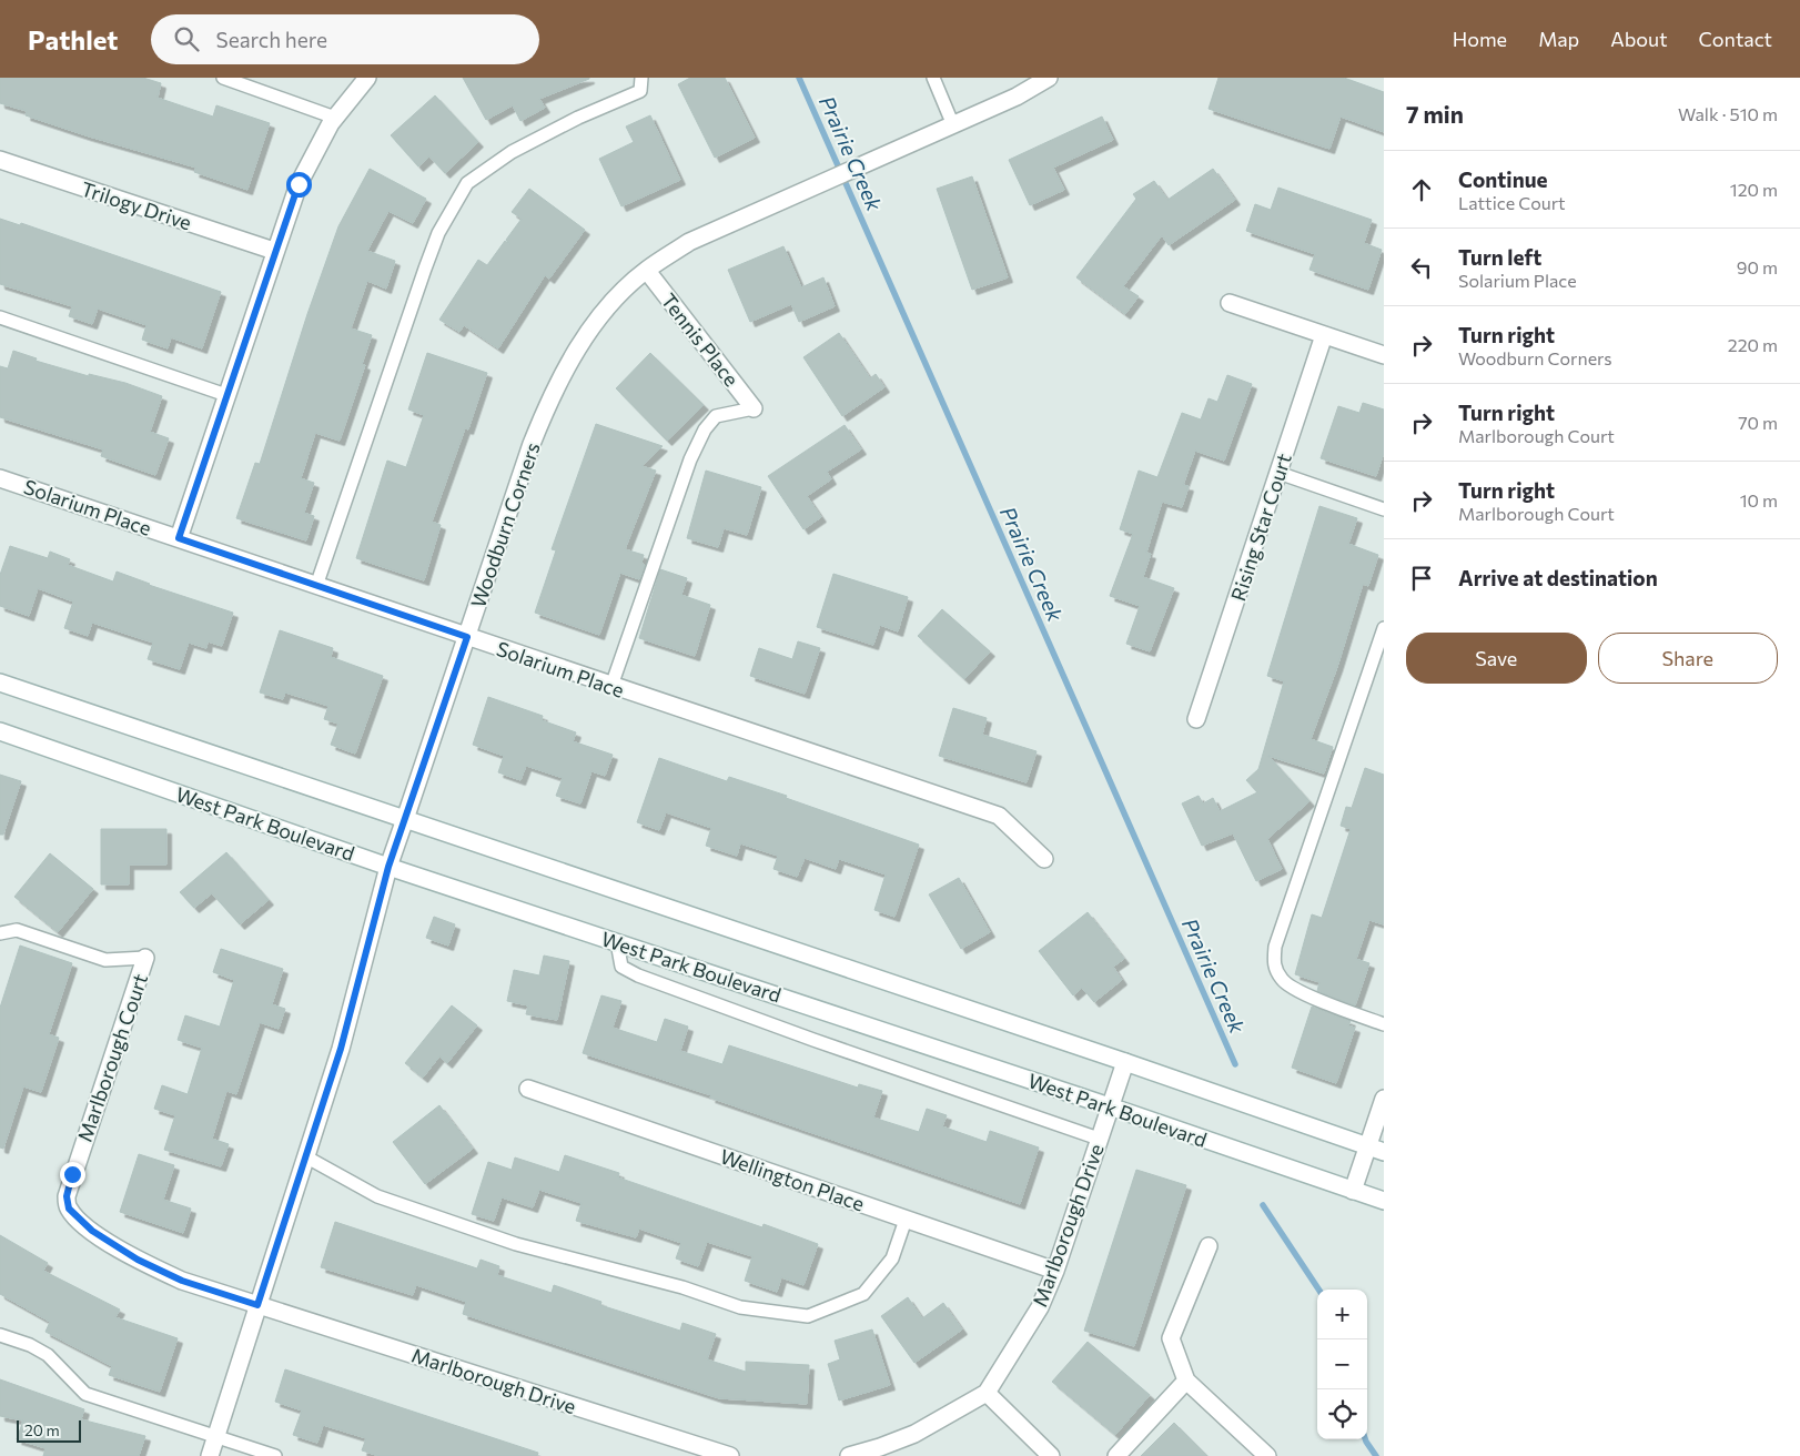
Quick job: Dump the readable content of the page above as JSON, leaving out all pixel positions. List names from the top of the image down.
{
  "streets": {
    "street": [
      "Trilogy Drive",
      "Tennis Place",
      "Solarium Place",
      "Woodburn Corners",
      "Rising Star Court",
      "West Park Boulevard",
      "Marlborough Court",
      "Wellington Place",
      "Marlborough Drive"
    ]
  },
  "crossings": [
    ["Tennis Place", "Woodburn Corners"],
    ["Solarium Place", "Woodburn Corners"],
    ["Woodburn Corners", "West Park Boulevard"],
    ["Woodburn Corners", "Marlborough Court"],
    ["Woodburn Corners", "Marlborough Drive"],
    ["West Park Boulevard", "Marlborough Drive"],
    ["Marlborough Court", "Marlborough Drive"],
    ["Wellington Place", "Marlborough Drive"]
  ],
  "water": ["Prairie Creek"],
  "scale_bar": "20 m",
  "page": {
    "header": "Pathlet",
    "search": "Search here",
    "nav": [
      "Home",
      "Map",
      "About",
      "Contact"
    ],
    "heading": ["7 min", "Walk · 510 m"],
    "list": [
      ["Continue", "Lattice Court", "120 m"],
      ["Turn left", "Solarium Place", "90 m"],
      ["Turn right", "Woodburn Corners", "220 m"],
      ["Turn right", "Marlborough Court", "70 m"],
      ["Turn right", "Marlborough Court", "10 m"],
      "Arrive at destination"
    ],
    "buttons": ["Save", "Share"],
    "map_buttons": ["+", "−"],
    "scale": "20 m"
  }
}
